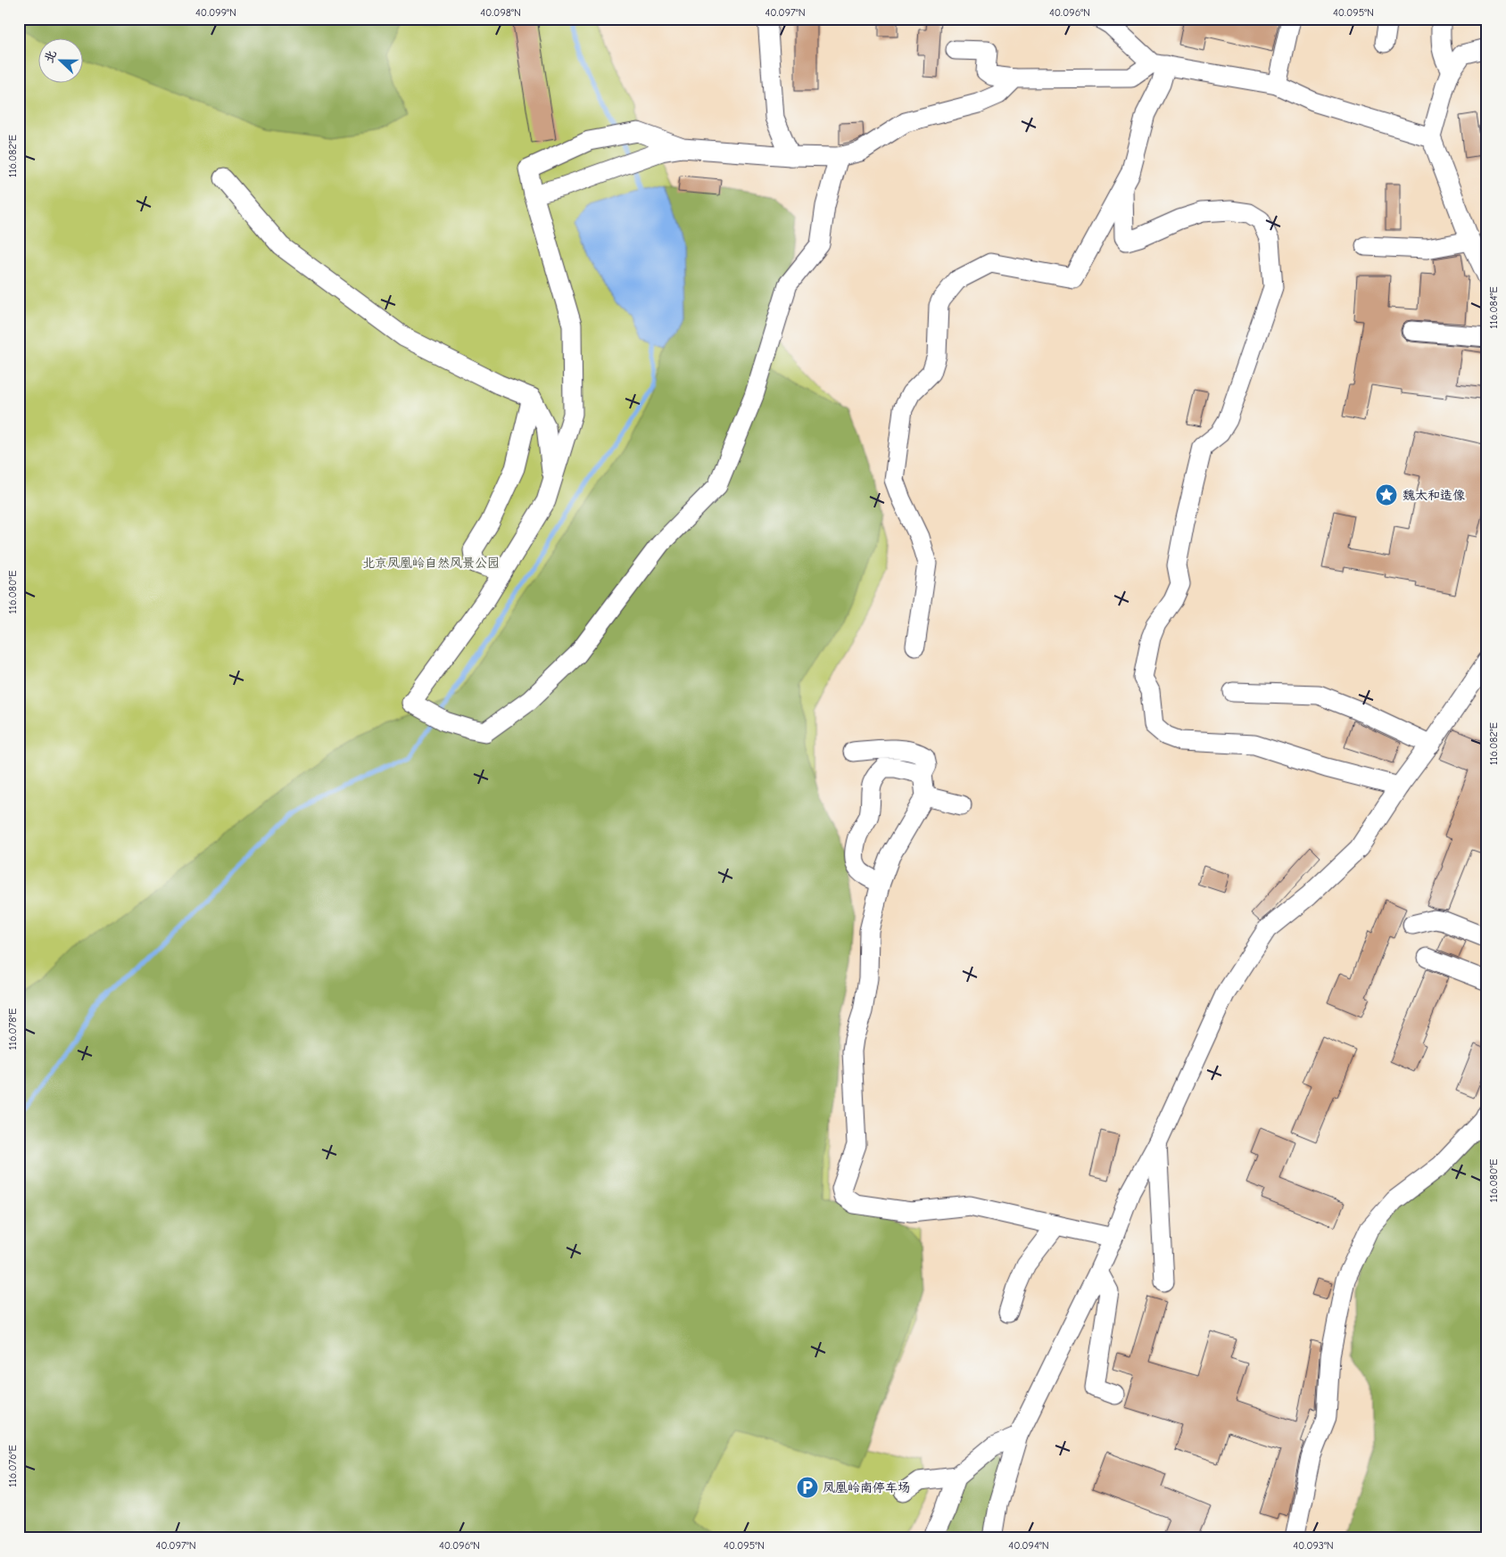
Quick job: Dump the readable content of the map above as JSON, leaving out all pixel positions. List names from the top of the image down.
{
  "parks": ["北京凤凰岭自然风景公园"],
  "places": {
    "place": ["魏太和造像"],
    "parking": ["凤凰岭南停车场"]
  },
  "north": "left",
  "coordinates": [
    "40.099°N",
    "40.098°N",
    "40.097°N",
    "40.096°N",
    "40.095°N",
    "116.082°E",
    "116.084°E",
    "116.080°E",
    "116.078°E",
    "116.076°E",
    "40.094°N",
    "40.093°N"
  ]
}
